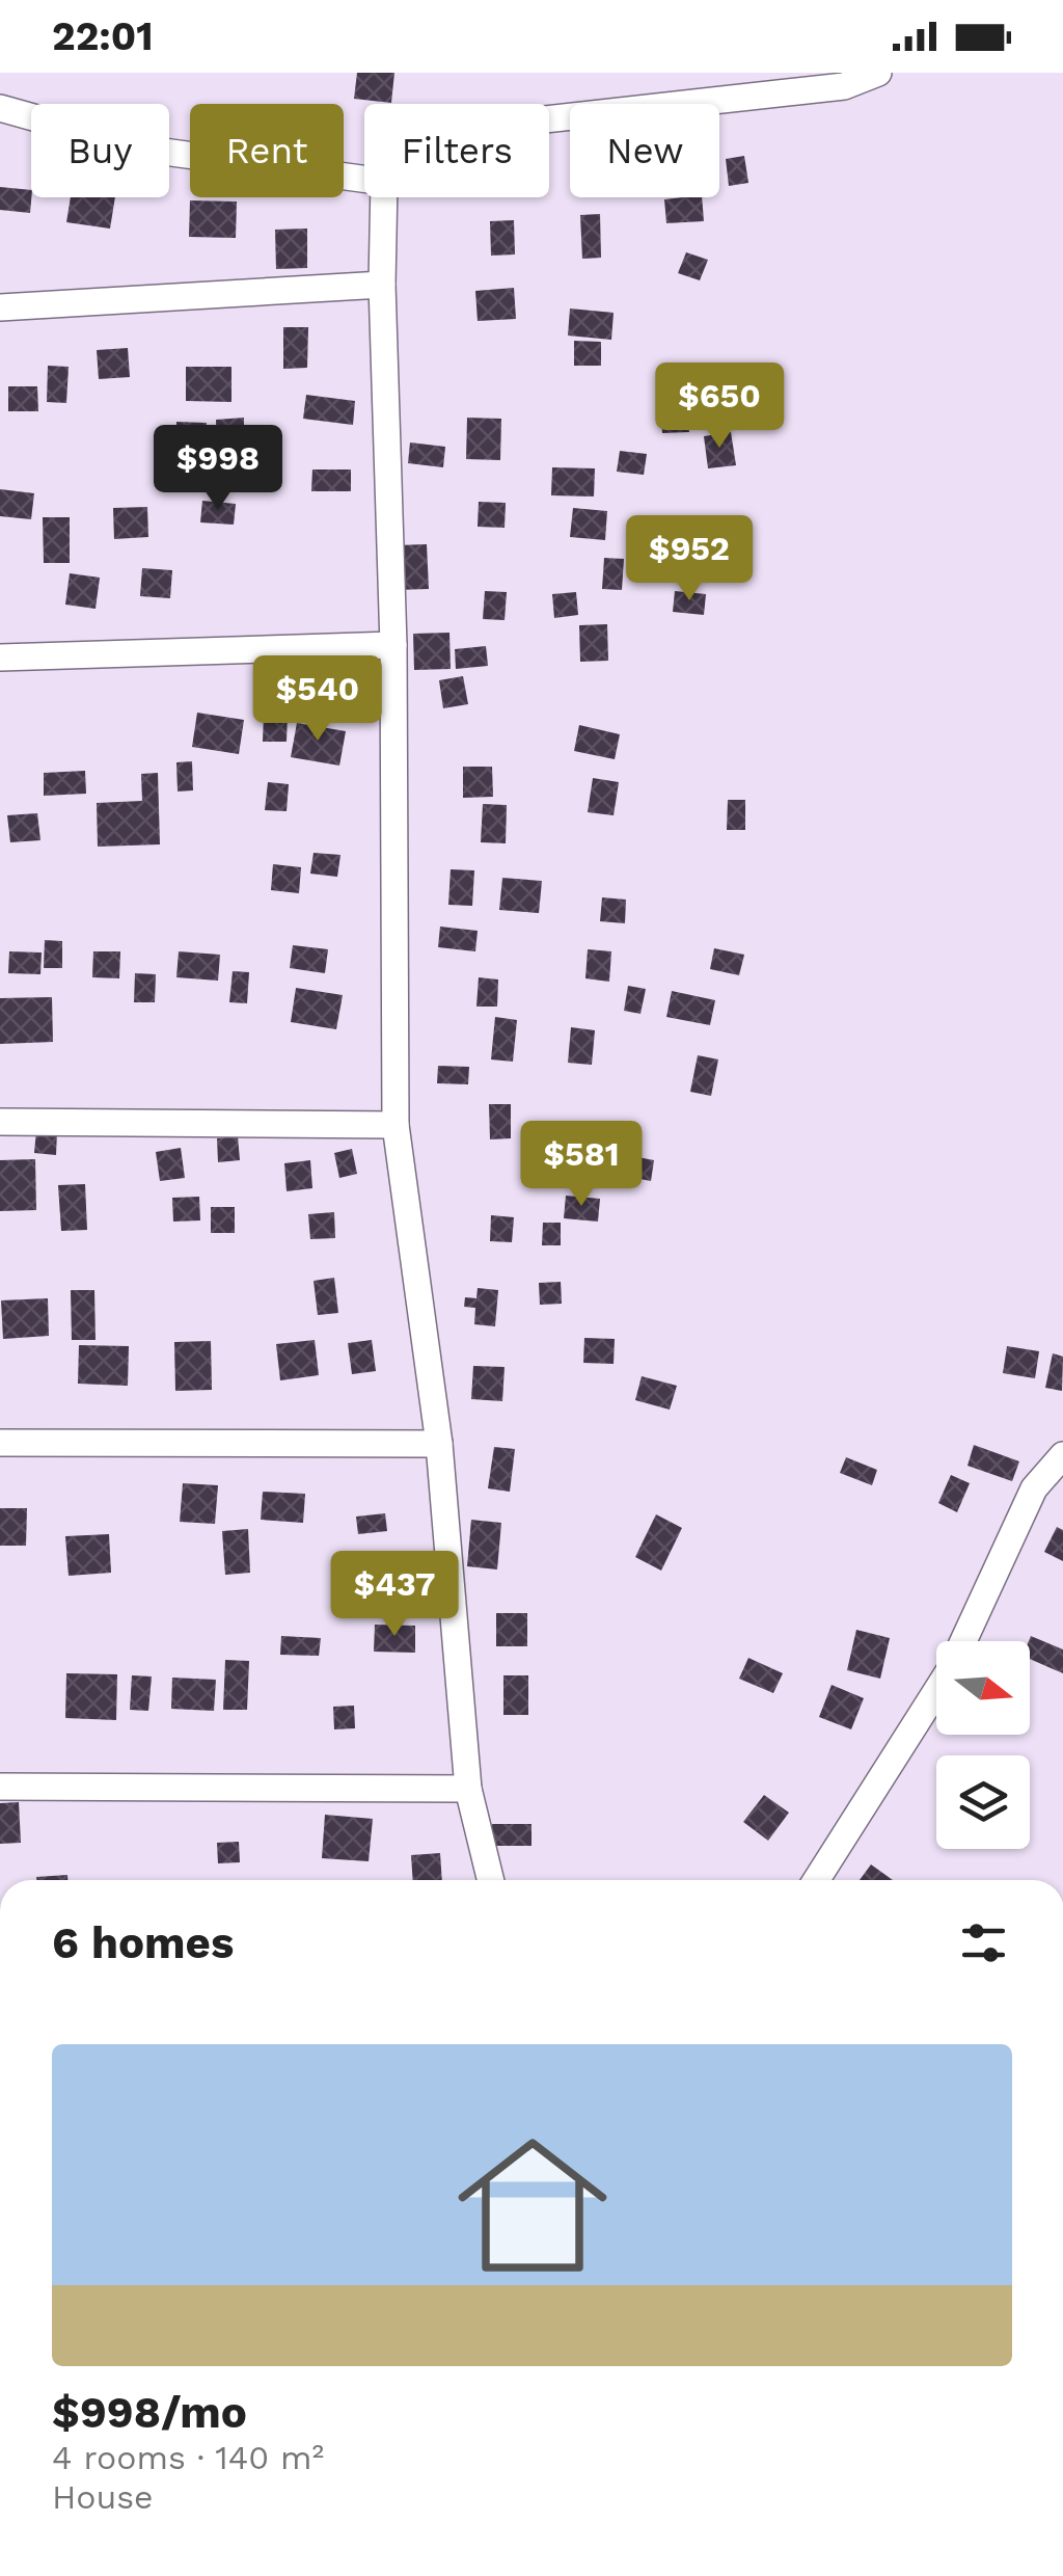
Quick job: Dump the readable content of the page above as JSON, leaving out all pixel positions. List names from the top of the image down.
{
  "north": "right",
  "page": {
    "status": "22:01",
    "chip": [
      "Buy",
      "Rent",
      "Filters",
      "New"
    ],
    "price": [
      "$650",
      "$998",
      "$952",
      "$540",
      "$581",
      "$437"
    ],
    "heading": "6 homes",
    "list": [
      {
        "name": "$998/mo",
        "note": "4 rooms · 140 m² · House"
      }
    ]
  }
}
